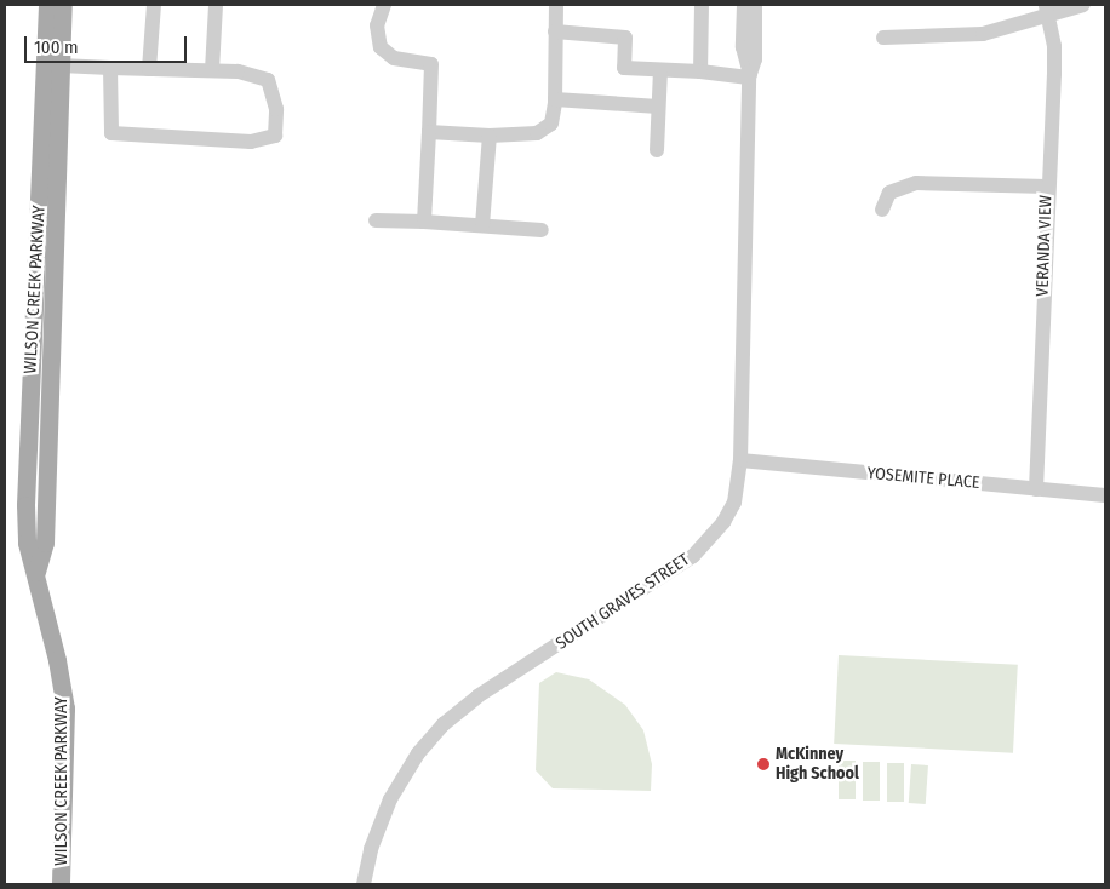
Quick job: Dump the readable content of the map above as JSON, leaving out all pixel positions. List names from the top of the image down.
{
  "streets": {
    "main road": ["WILSON CREEK PARKWAY"],
    "street": ["VERANDA VIEW", "YOSEMITE PLACE", "SOUTH GRAVES STREET"]
  },
  "crossings": [
    ["VERANDA VIEW", "YOSEMITE PLACE"],
    ["YOSEMITE PLACE", "SOUTH GRAVES STREET"]
  ],
  "places": ["McKinney High School"],
  "scale_bar": "100 m"
}
